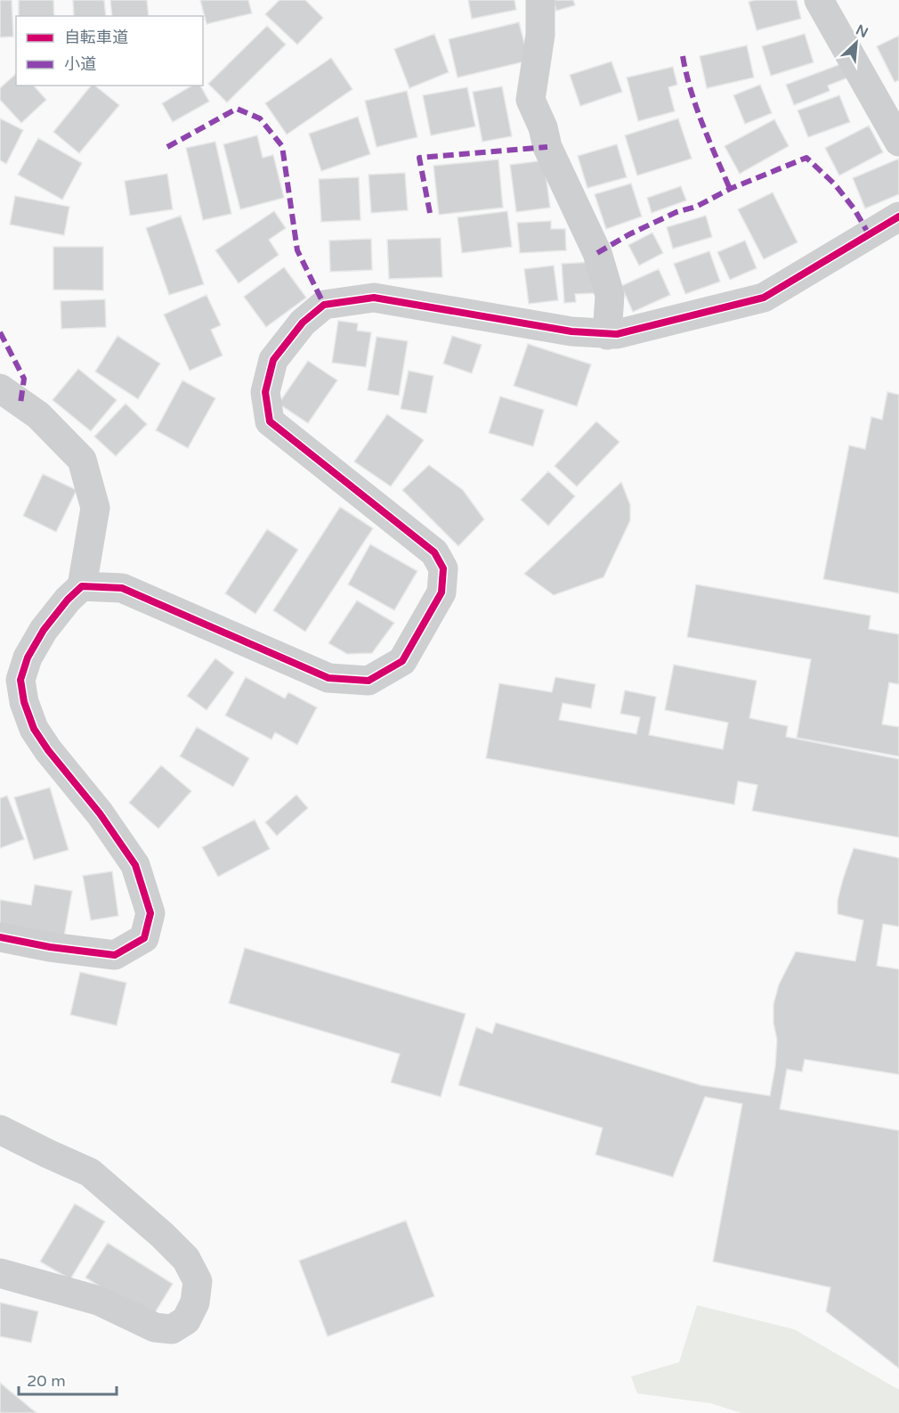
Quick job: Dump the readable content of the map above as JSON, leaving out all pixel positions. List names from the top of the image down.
{
  "legend": ["自転車道", "小道"],
  "scale_bar": "20 m",
  "north": "top right"
}
